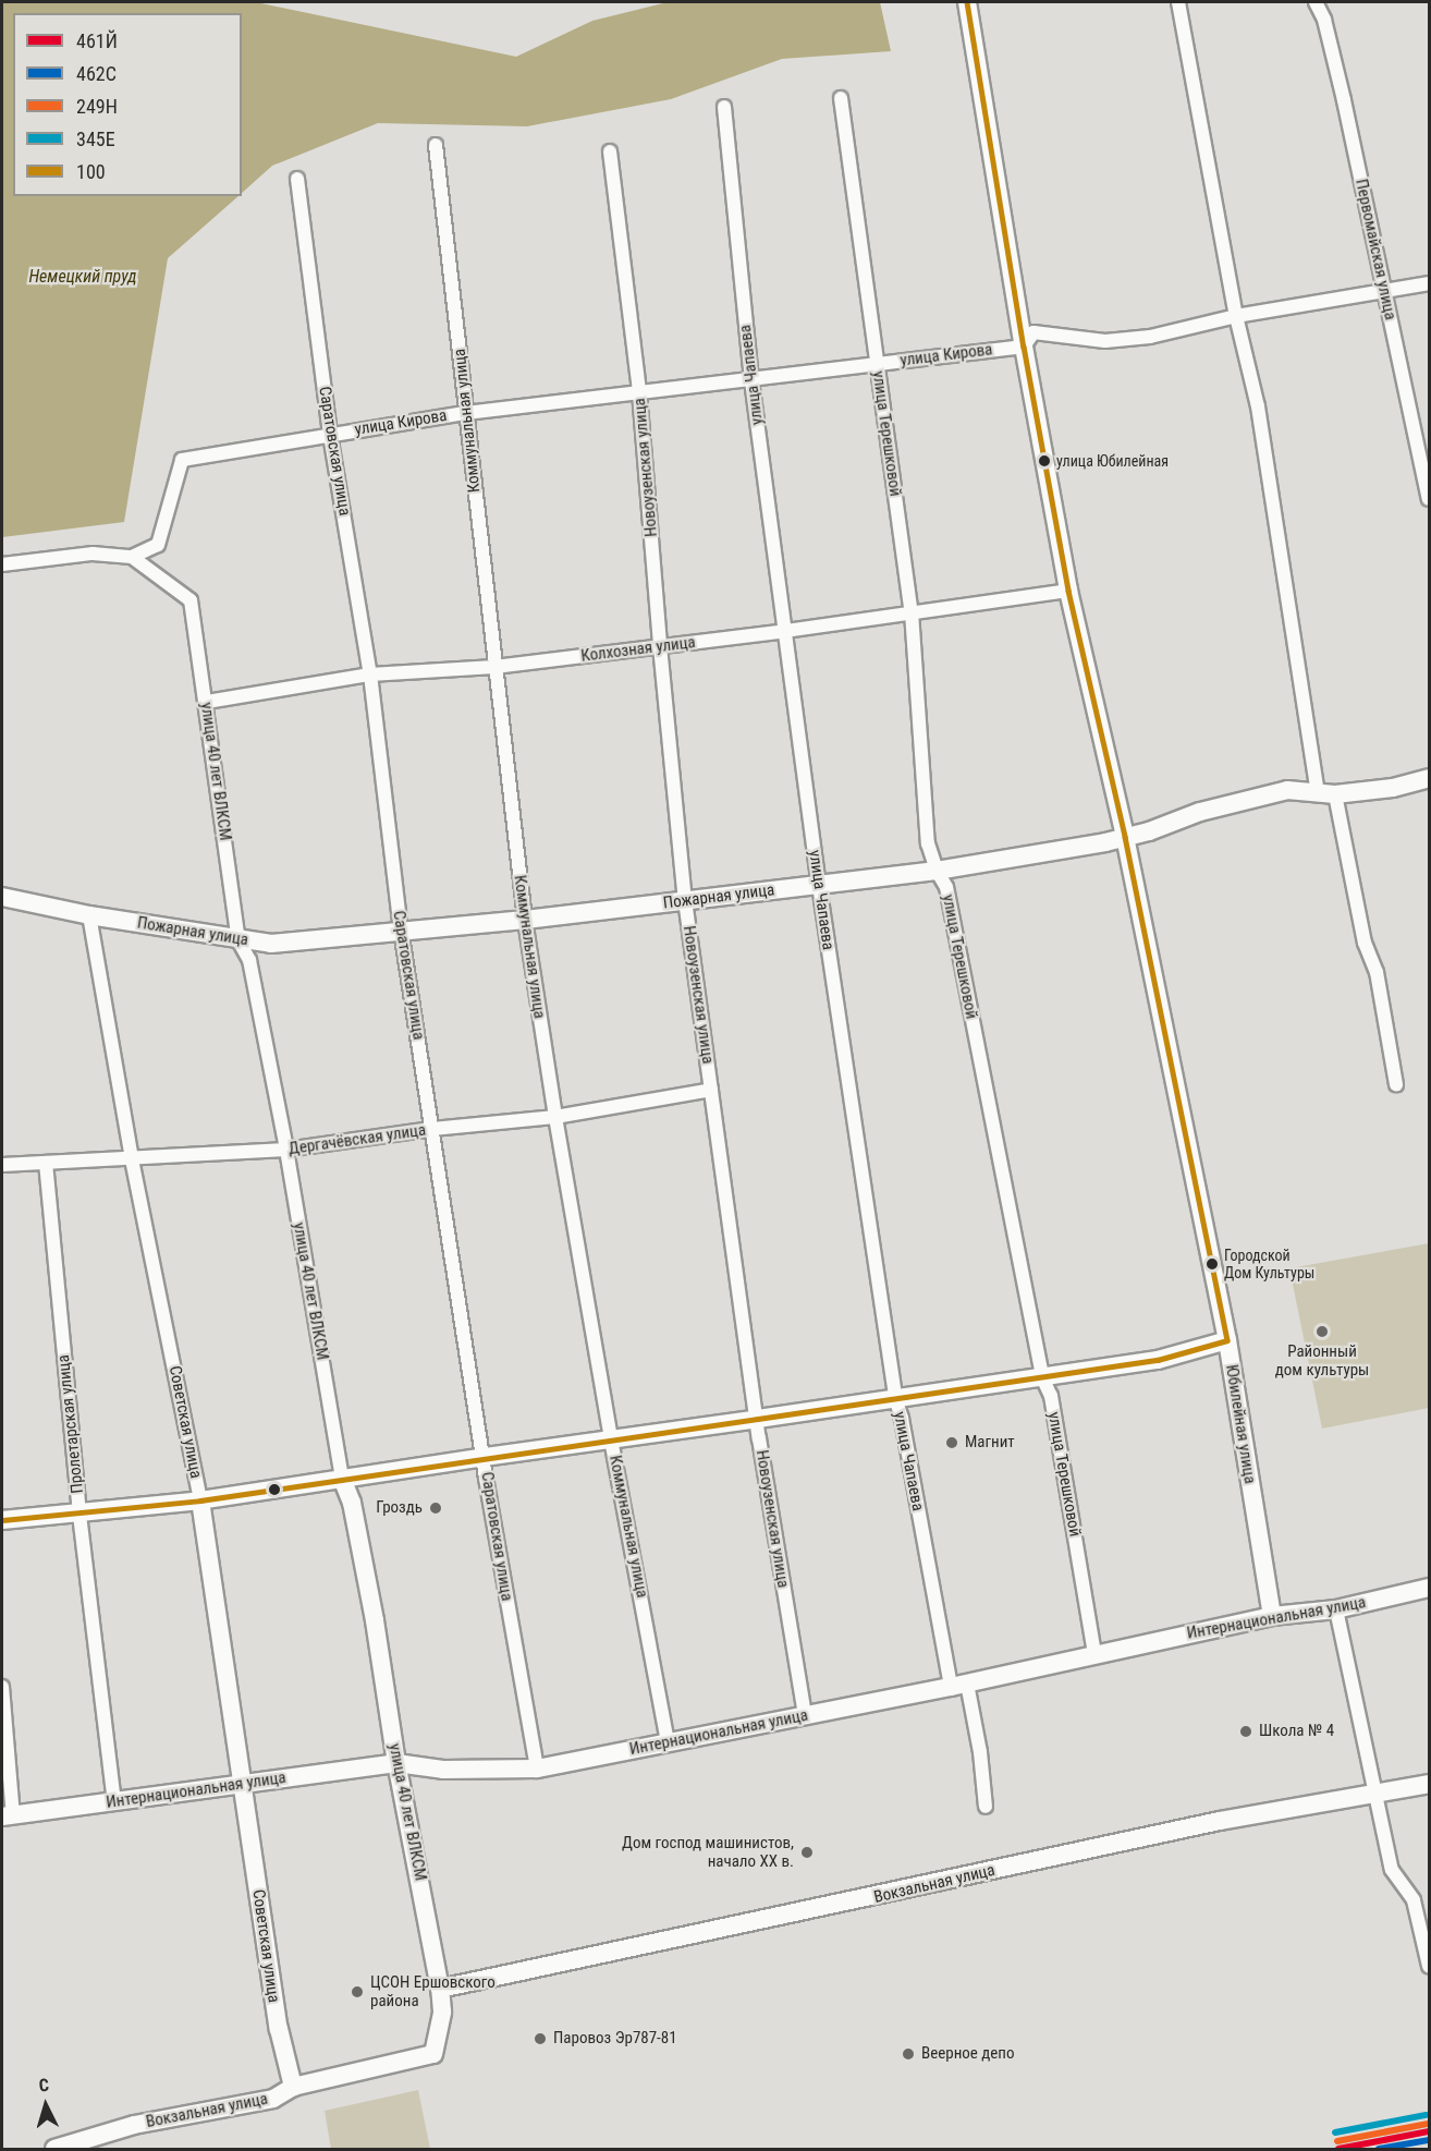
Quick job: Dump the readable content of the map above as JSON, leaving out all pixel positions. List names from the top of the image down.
{
  "streets": {
    "street": [
      "Первомайская улица",
      "улица Кирова",
      "улица Чапаева",
      "Коммунальная улица",
      "улица Терешковой",
      "Саратовская улица",
      "Новоузенская улица",
      "Колхозная улица",
      "улица 40 лет ВЛКСМ",
      "Пожарная улица",
      "Дергачёвская улица",
      "Советская улица",
      "Пролетарская улица",
      "Юбилейная улица",
      "Интернациональная улица",
      "Вокзальная улица"
    ]
  },
  "crossings": [
    ["Первомайская улица", "улица Кирова"],
    ["улица Кирова", "улица Чапаева"],
    ["улица Кирова", "Коммунальная улица"],
    ["улица Кирова", "улица Терешковой"],
    ["улица Кирова", "Саратовская улица"],
    ["улица Кирова", "Новоузенская улица"],
    ["улица Кирова", "улица 40 лет ВЛКСМ"],
    ["улица Кирова", "Юбилейная улица"],
    ["улица Чапаева", "Колхозная улица"],
    ["улица Чапаева", "Пожарная улица"],
    ["улица Чапаева", "Интернациональная улица"],
    ["Коммунальная улица", "Колхозная улица"],
    ["Коммунальная улица", "Пожарная улица"],
    ["Коммунальная улица", "Дергачёвская улица"],
    ["Коммунальная улица", "Интернациональная улица"],
    ["улица Терешковой", "Колхозная улица"],
    ["улица Терешковой", "Пожарная улица"],
    ["улица Терешковой", "Интернациональная улица"],
    ["Саратовская улица", "Колхозная улица"],
    ["Саратовская улица", "Пожарная улица"],
    ["Саратовская улица", "Дергачёвская улица"],
    ["Саратовская улица", "Интернациональная улица"],
    ["Новоузенская улица", "Колхозная улица"],
    ["Новоузенская улица", "Пожарная улица"],
    ["Новоузенская улица", "Дергачёвская улица"],
    ["Новоузенская улица", "Интернациональная улица"],
    ["Колхозная улица", "улица 40 лет ВЛКСМ"],
    ["Колхозная улица", "Юбилейная улица"],
    ["улица 40 лет ВЛКСМ", "Пожарная улица"],
    ["улица 40 лет ВЛКСМ", "Дергачёвская улица"],
    ["улица 40 лет ВЛКСМ", "Интернациональная улица"],
    ["улица 40 лет ВЛКСМ", "Вокзальная улица"],
    ["Пожарная улица", "Советская улица"],
    ["Пожарная улица", "Юбилейная улица"],
    ["Дергачёвская улица", "Советская улица"],
    ["Дергачёвская улица", "Пролетарская улица"],
    ["Советская улица", "Интернациональная улица"],
    ["Советская улица", "Вокзальная улица"],
    ["Пролетарская улица", "Интернациональная улица"],
    ["Юбилейная улица", "Интернациональная улица"]
  ],
  "water": ["Немецкий пруд"],
  "places": [
    "улица Юбилейная",
    "Городской Дом Культуры",
    "Районный дом культуры",
    "Магнит",
    "Гроздь",
    "Школа № 4",
    "Дом господ машинистов, начало XX в.",
    "ЦСОН Ершовского района",
    "Паровоз Эр787-81",
    "Веерное депо"
  ],
  "lines": [
    "transit line 100",
    "transit line 345Е",
    "transit line 249Н",
    "transit line 461Й",
    "transit line 462С"
  ],
  "legend": [
    "461Й",
    "462С",
    "249Н",
    "345Е",
    "100"
  ],
  "north": "top"
}
